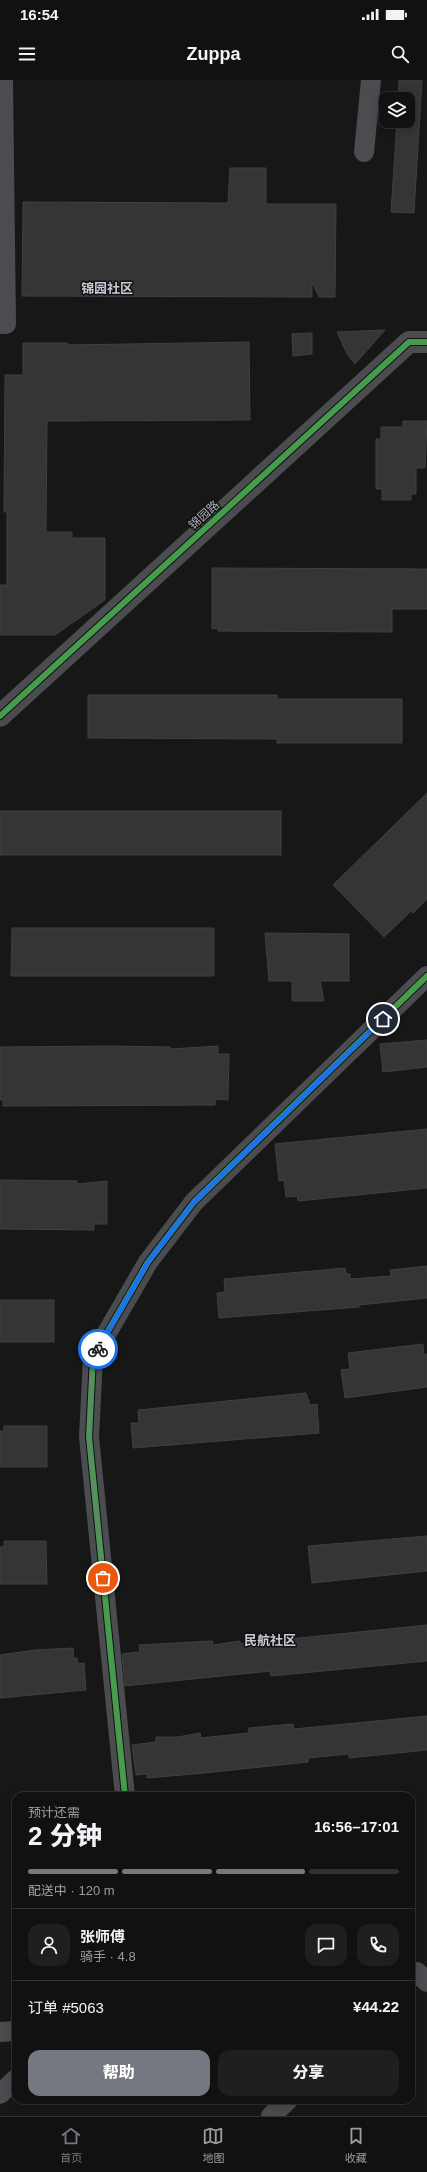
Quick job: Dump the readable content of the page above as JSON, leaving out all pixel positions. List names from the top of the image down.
{
  "streets": {
    "street": ["锦园路"]
  },
  "districts": ["锦园社区", "民航社区"],
  "page": {
    "status": "16:54",
    "header": "Zuppa",
    "heading": ["2 分钟", "预计还需", "16:56–17:01"],
    "panel": [
      "张师傅",
      "骑手 · 4.8",
      "订单 #5063",
      "¥44.22"
    ],
    "bar": "配送中 · 120 m",
    "buttons": ["帮助", "分享"],
    "tabs": ["首页", "地图", "收藏"]
  }
}
